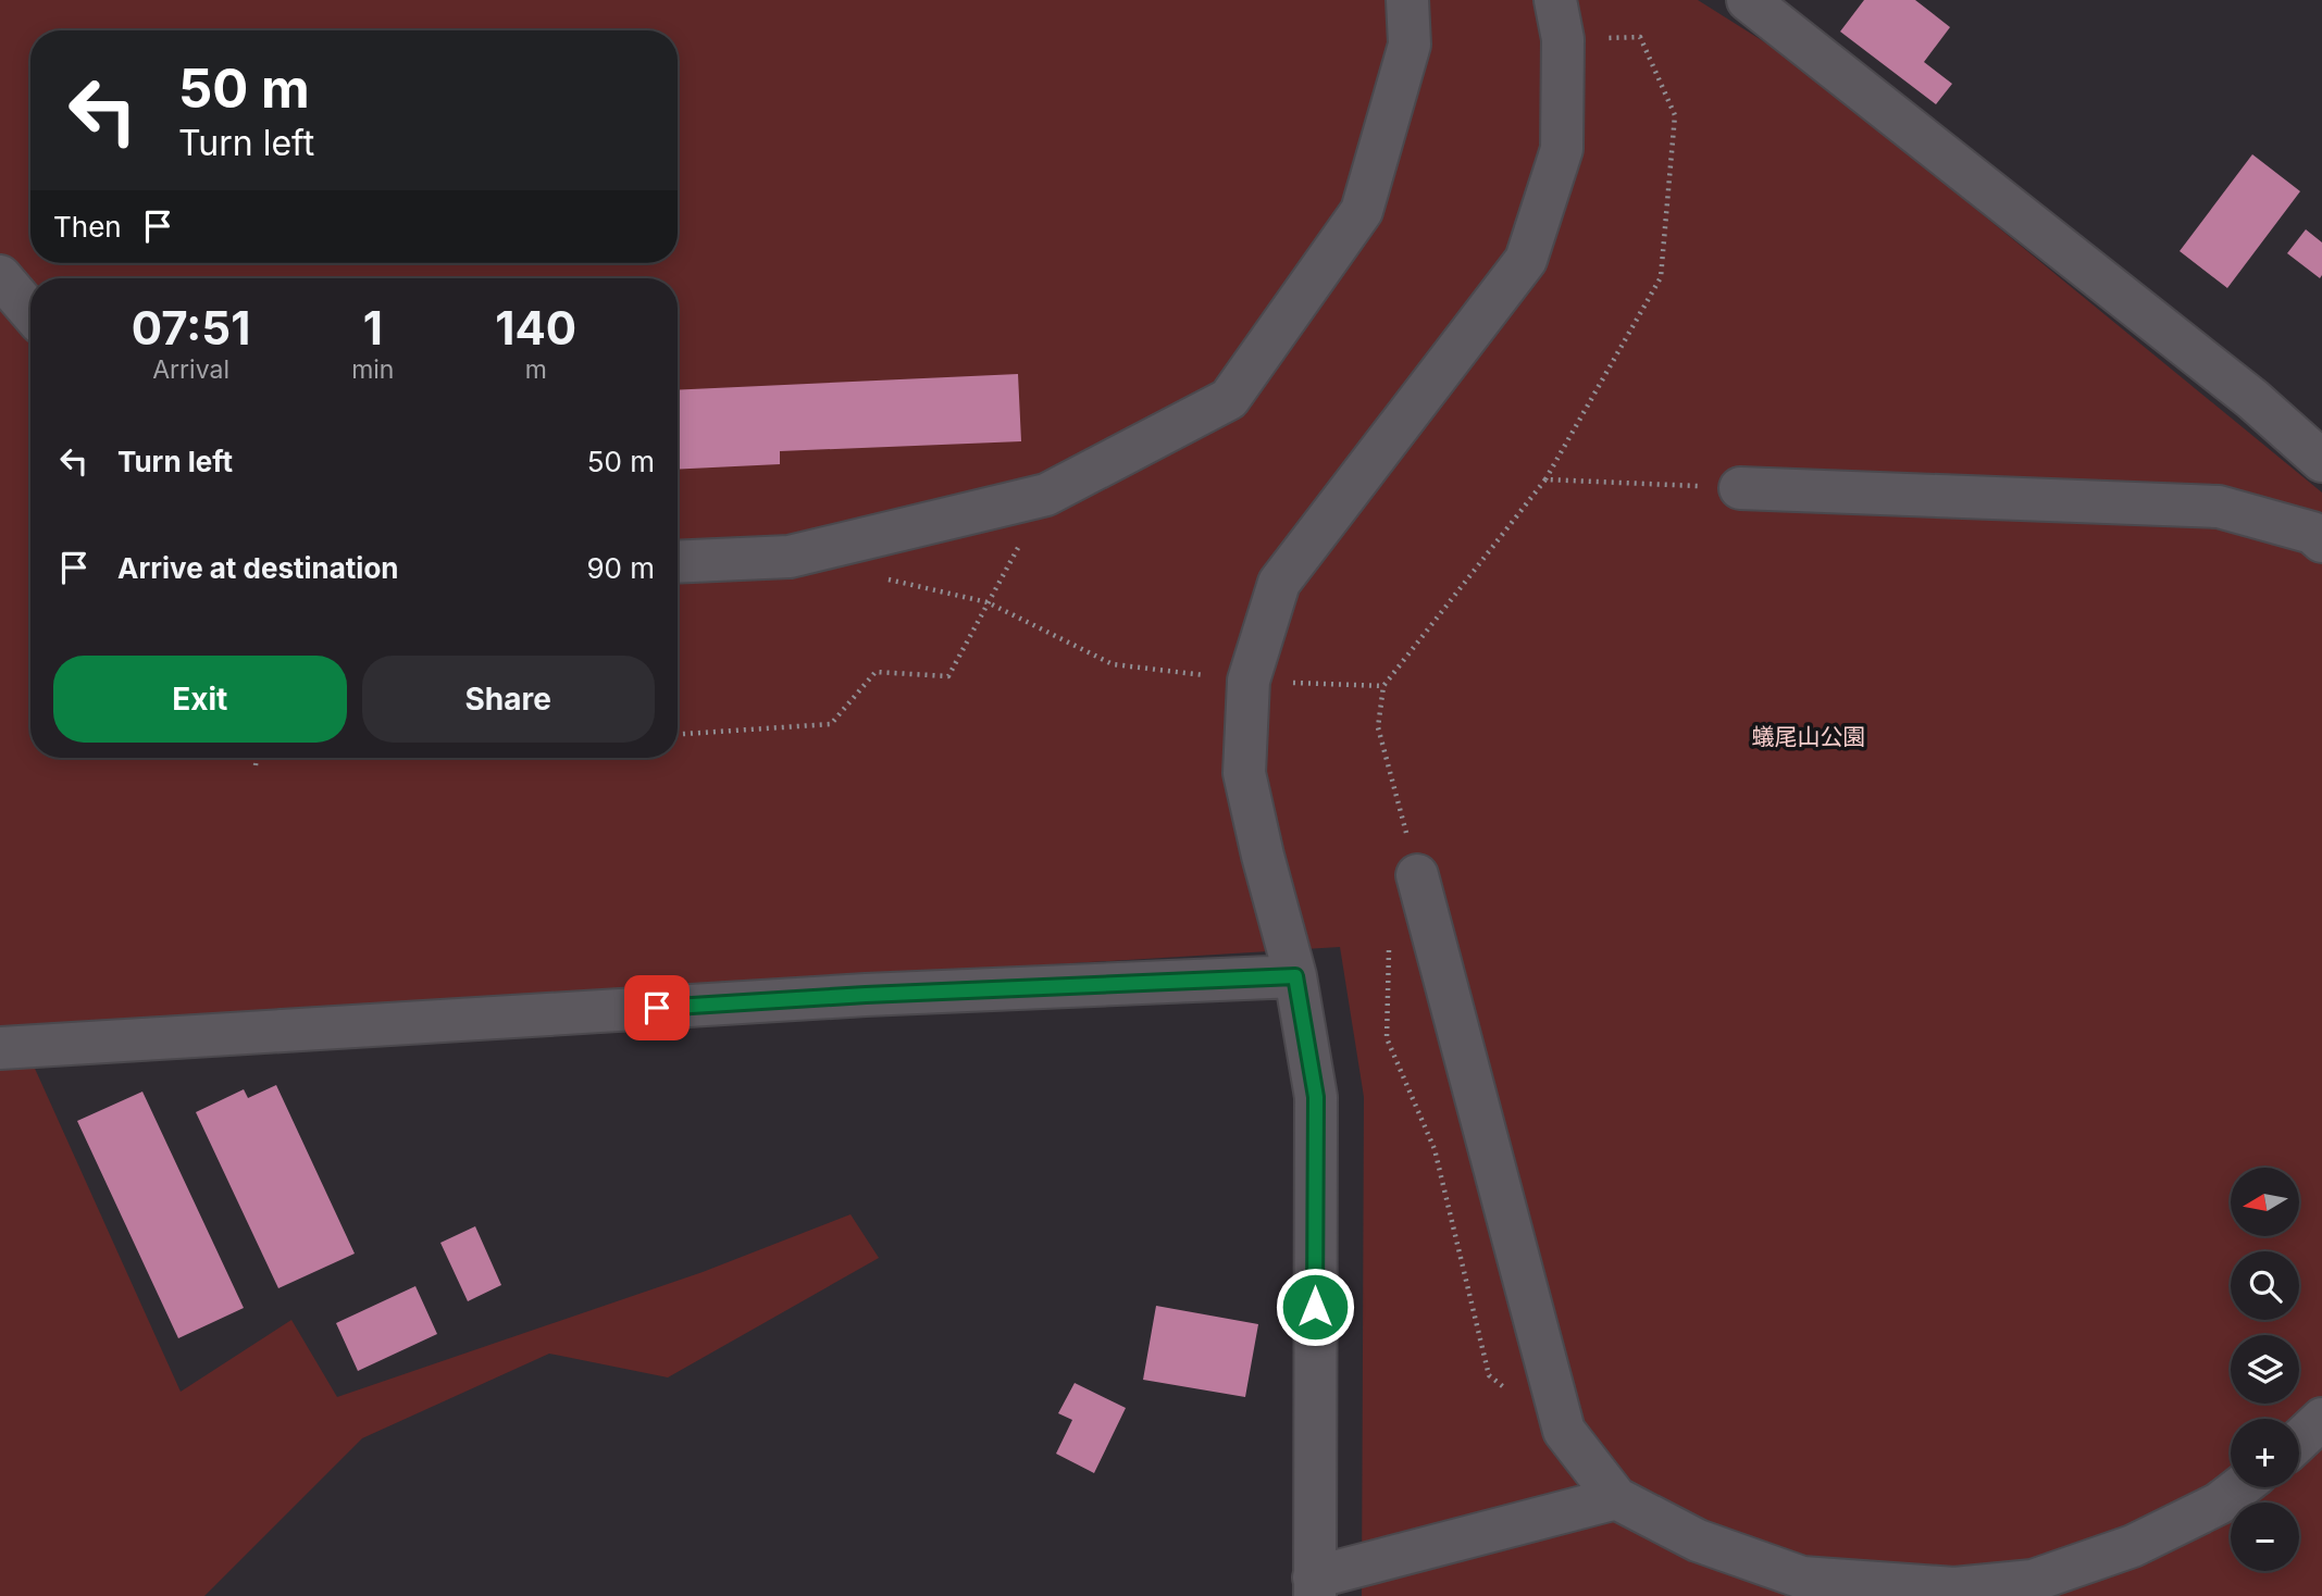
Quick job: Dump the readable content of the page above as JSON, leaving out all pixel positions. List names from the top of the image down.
{
  "parks": ["蟻尾山公園"],
  "north": "left",
  "page": {
    "turn": ["50 m", "Turn left"],
    "then": "Then",
    "eta": [
      "07:51",
      "Arrival",
      "1",
      "min",
      "140",
      "m"
    ],
    "list": [
      {
        "name": "Turn left",
        "value": "50 m"
      },
      {
        "name": "Arrive at destination",
        "value": "90 m"
      }
    ],
    "buttons": ["Exit", "Share"],
    "map_buttons": ["+", "−"]
  }
}
